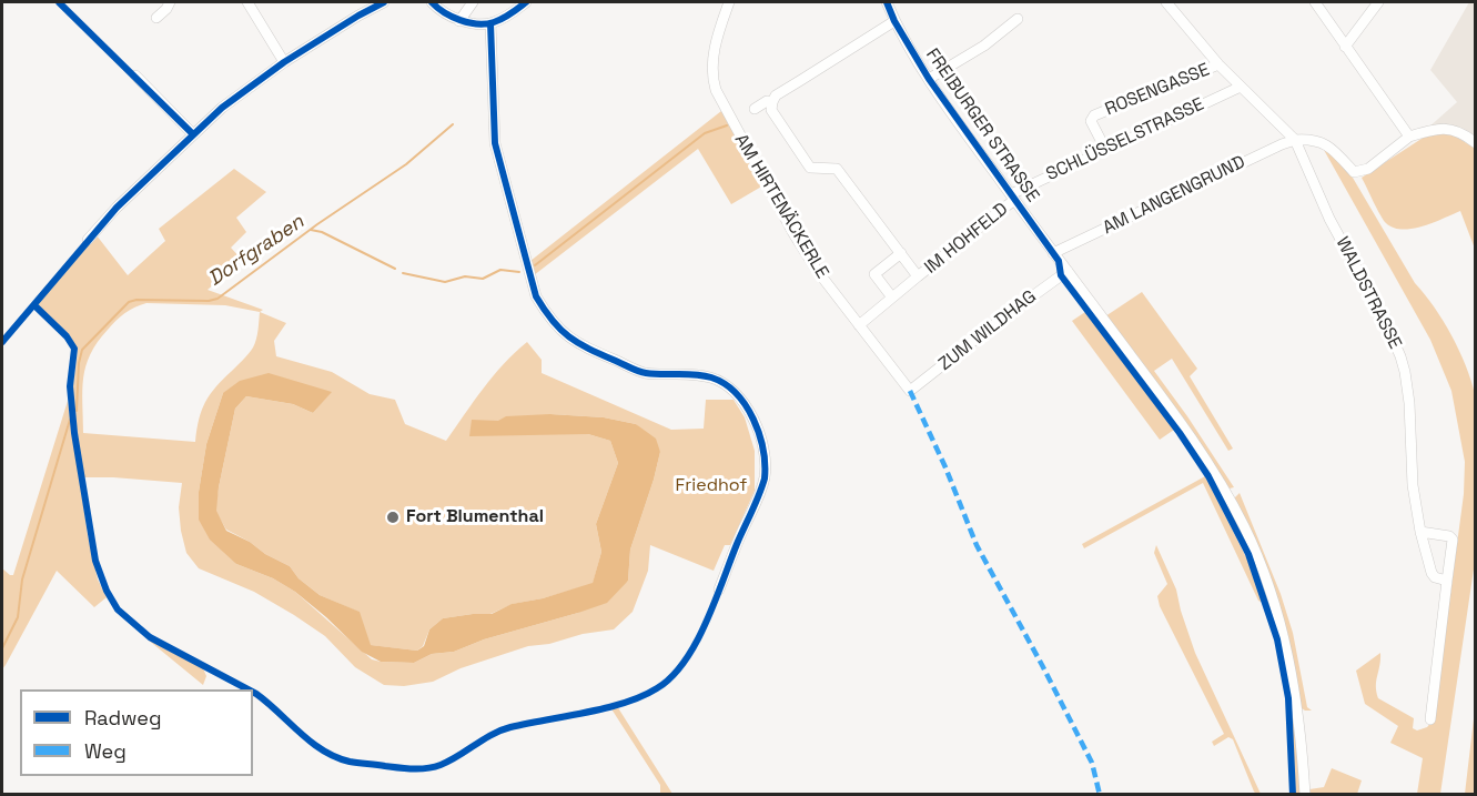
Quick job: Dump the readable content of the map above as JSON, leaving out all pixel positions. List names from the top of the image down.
{
  "streets": {
    "street": [
      "ROSENGASSE",
      "FREIBURGER STRASSE",
      "SCHLÜSSELSTRASSE",
      "AM LANGENGRUND",
      "AM HIRTENÄCKERLE",
      "IM HOHFELD",
      "WALDSTRASSE",
      "ZUM WILDHAG"
    ]
  },
  "crossings": [
    ["ROSENGASSE", "SCHLÜSSELSTRASSE"],
    ["ROSENGASSE", "WALDSTRASSE"],
    ["FREIBURGER STRASSE", "SCHLÜSSELSTRASSE"],
    ["FREIBURGER STRASSE", "AM LANGENGRUND"],
    ["FREIBURGER STRASSE", "IM HOHFELD"],
    ["FREIBURGER STRASSE", "ZUM WILDHAG"],
    ["SCHLÜSSELSTRASSE", "IM HOHFELD"],
    ["SCHLÜSSELSTRASSE", "WALDSTRASSE"],
    ["AM LANGENGRUND", "WALDSTRASSE"],
    ["AM HIRTENÄCKERLE", "IM HOHFELD"],
    ["AM HIRTENÄCKERLE", "ZUM WILDHAG"]
  ],
  "water": ["Dorfgraben"],
  "parks": ["Friedhof"],
  "places": ["Fort Blumenthal"],
  "legend": ["Radweg", "Weg"]
}
